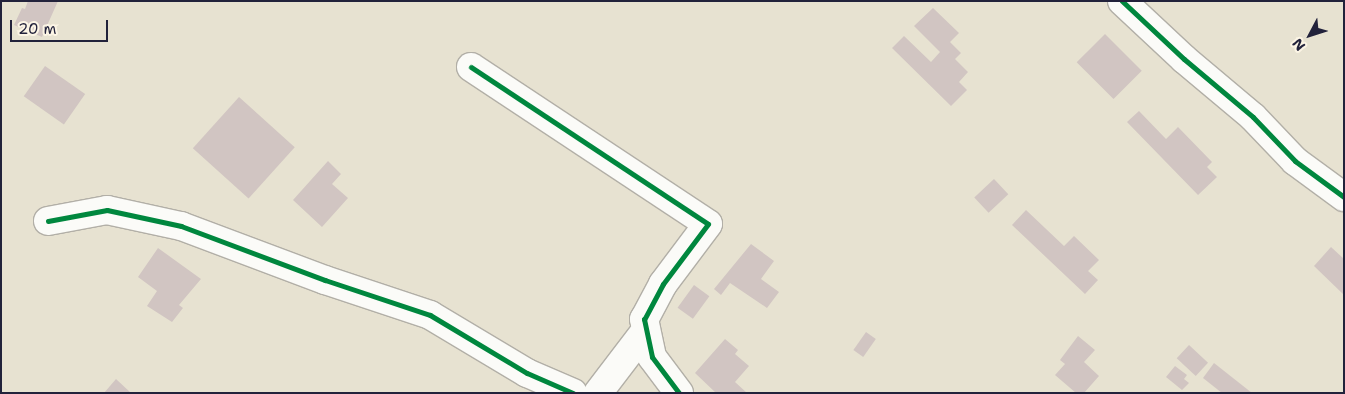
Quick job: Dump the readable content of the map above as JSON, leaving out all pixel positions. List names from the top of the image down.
{
  "scale_bar": "20 m",
  "north": "bottom left"
}
